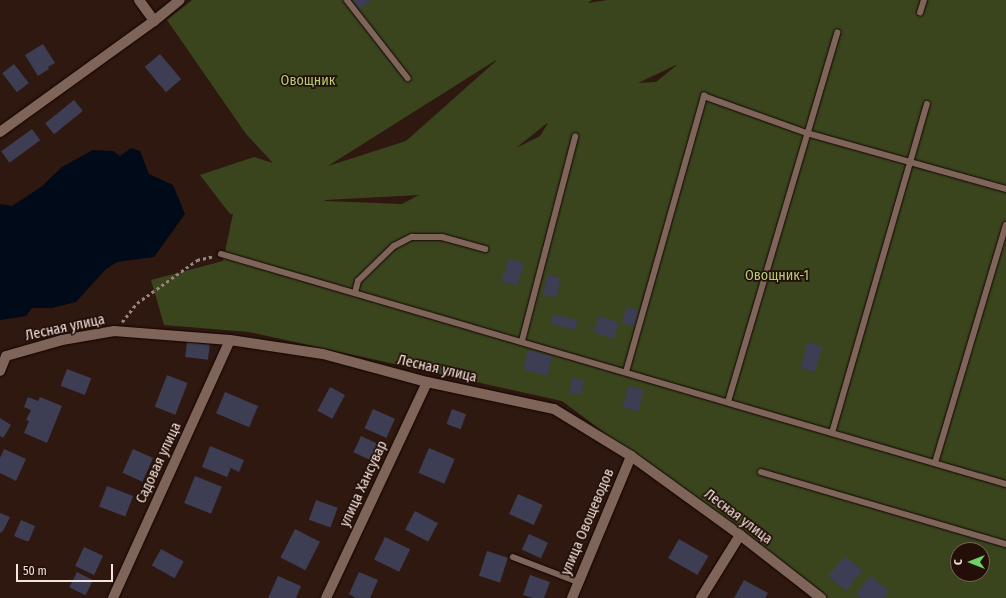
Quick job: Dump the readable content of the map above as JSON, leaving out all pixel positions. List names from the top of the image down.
{
  "streets": {
    "street": [
      "Лесная улица",
      "Садовая улица",
      "улица Хансувар",
      "улица Овощеводов"
    ]
  },
  "crossings": [
    ["Лесная улица", "Садовая улица"],
    ["Лесная улица", "улица Хансувар"],
    ["Лесная улица", "улица Овощеводов"]
  ],
  "parks": ["Овощник", "Овощник-1"],
  "scale_bar": "50 m",
  "north": "left"
}
